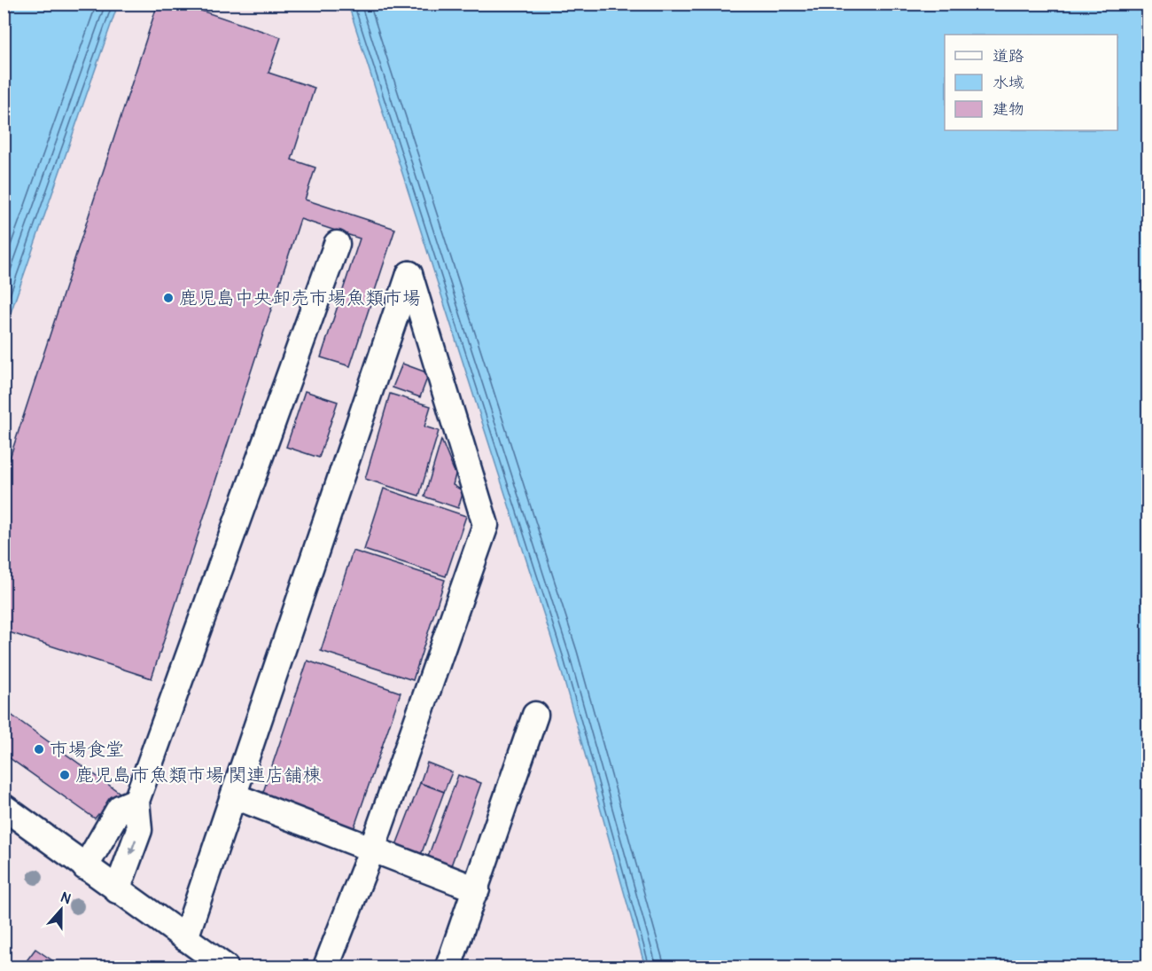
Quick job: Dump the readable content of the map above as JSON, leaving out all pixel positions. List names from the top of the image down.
{
  "places": ["鹿児島中央卸売市場魚類市場", "市場食堂", "鹿児島市魚類市場 関連店舗棟"],
  "legend": ["道路", "水域", "建物"],
  "north": "top"
}
